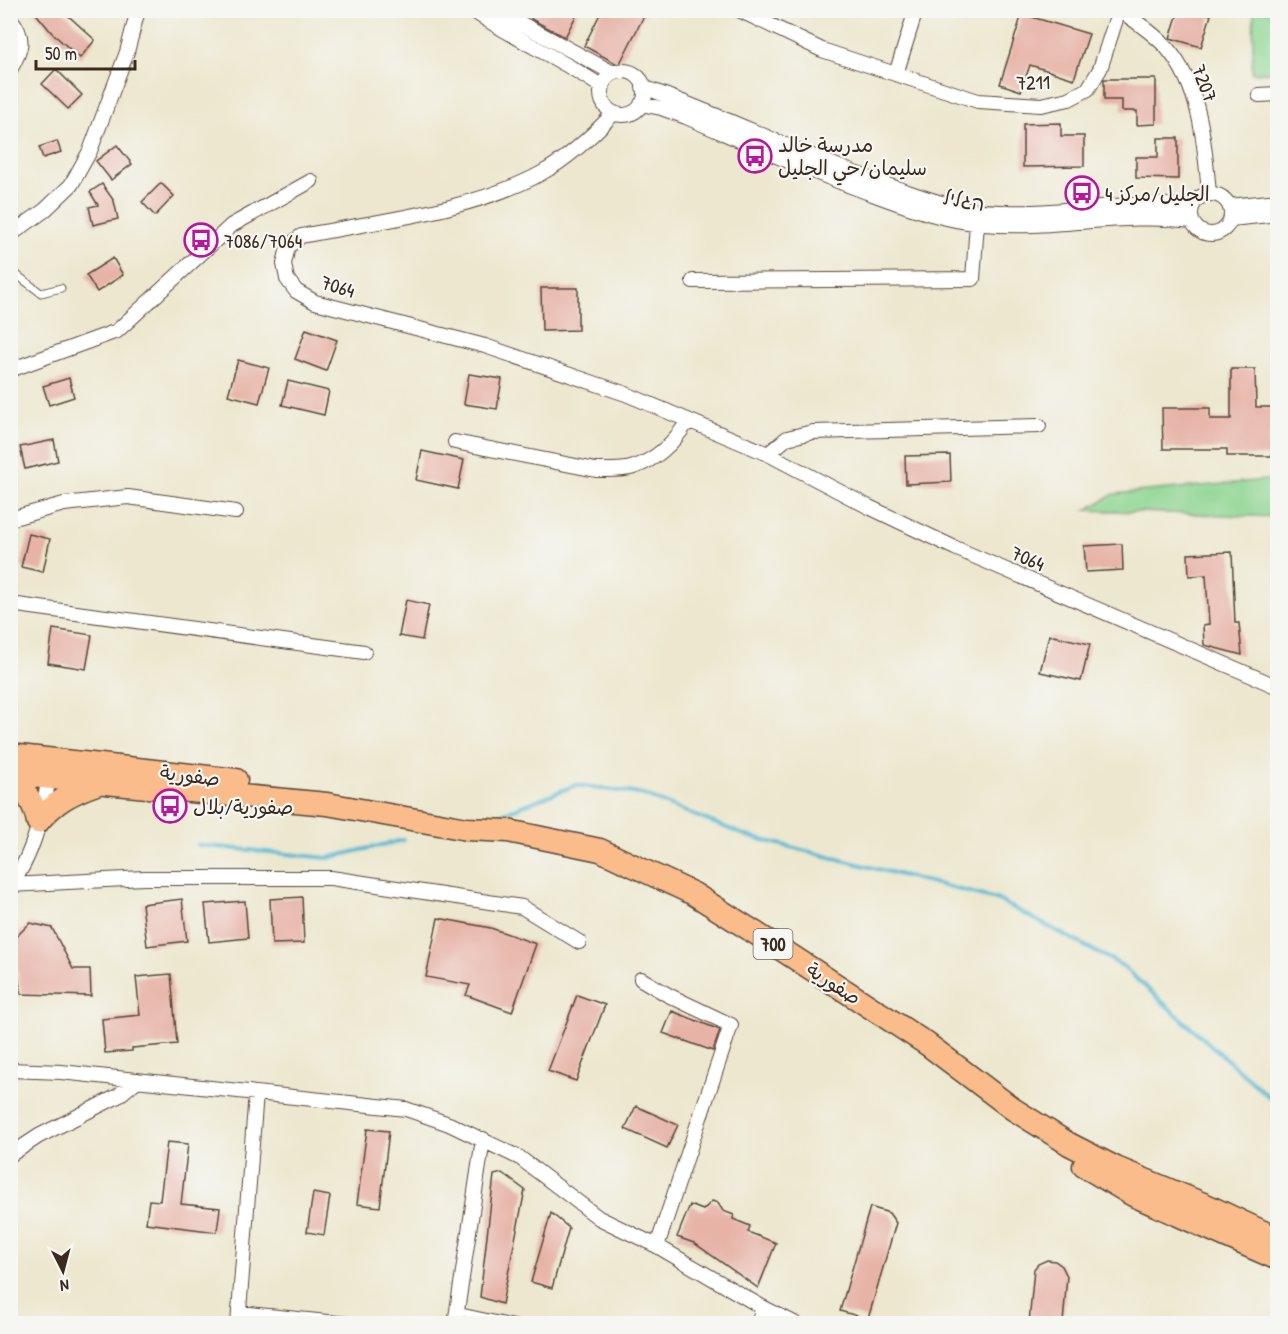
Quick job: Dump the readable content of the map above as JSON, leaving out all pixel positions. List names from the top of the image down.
{
  "streets": {
    "main road": ["صفورية", "700"],
    "street": [
      "7211",
      "7207",
      "הגליל",
      "7064"
    ]
  },
  "crossings": [
    ["7211", "7207"],
    ["7207", "הגליל"],
    ["הגליל", "7064"],
    ["صفورية", "700"]
  ],
  "places": {
    "bus stop": [
      "مدرسة خالد سليمان/حي الجليل",
      "الجليل/مركز 4",
      "7086/7064",
      "صفورية/بلال"
    ]
  },
  "scale_bar": "50 m",
  "north": "bottom"
}
